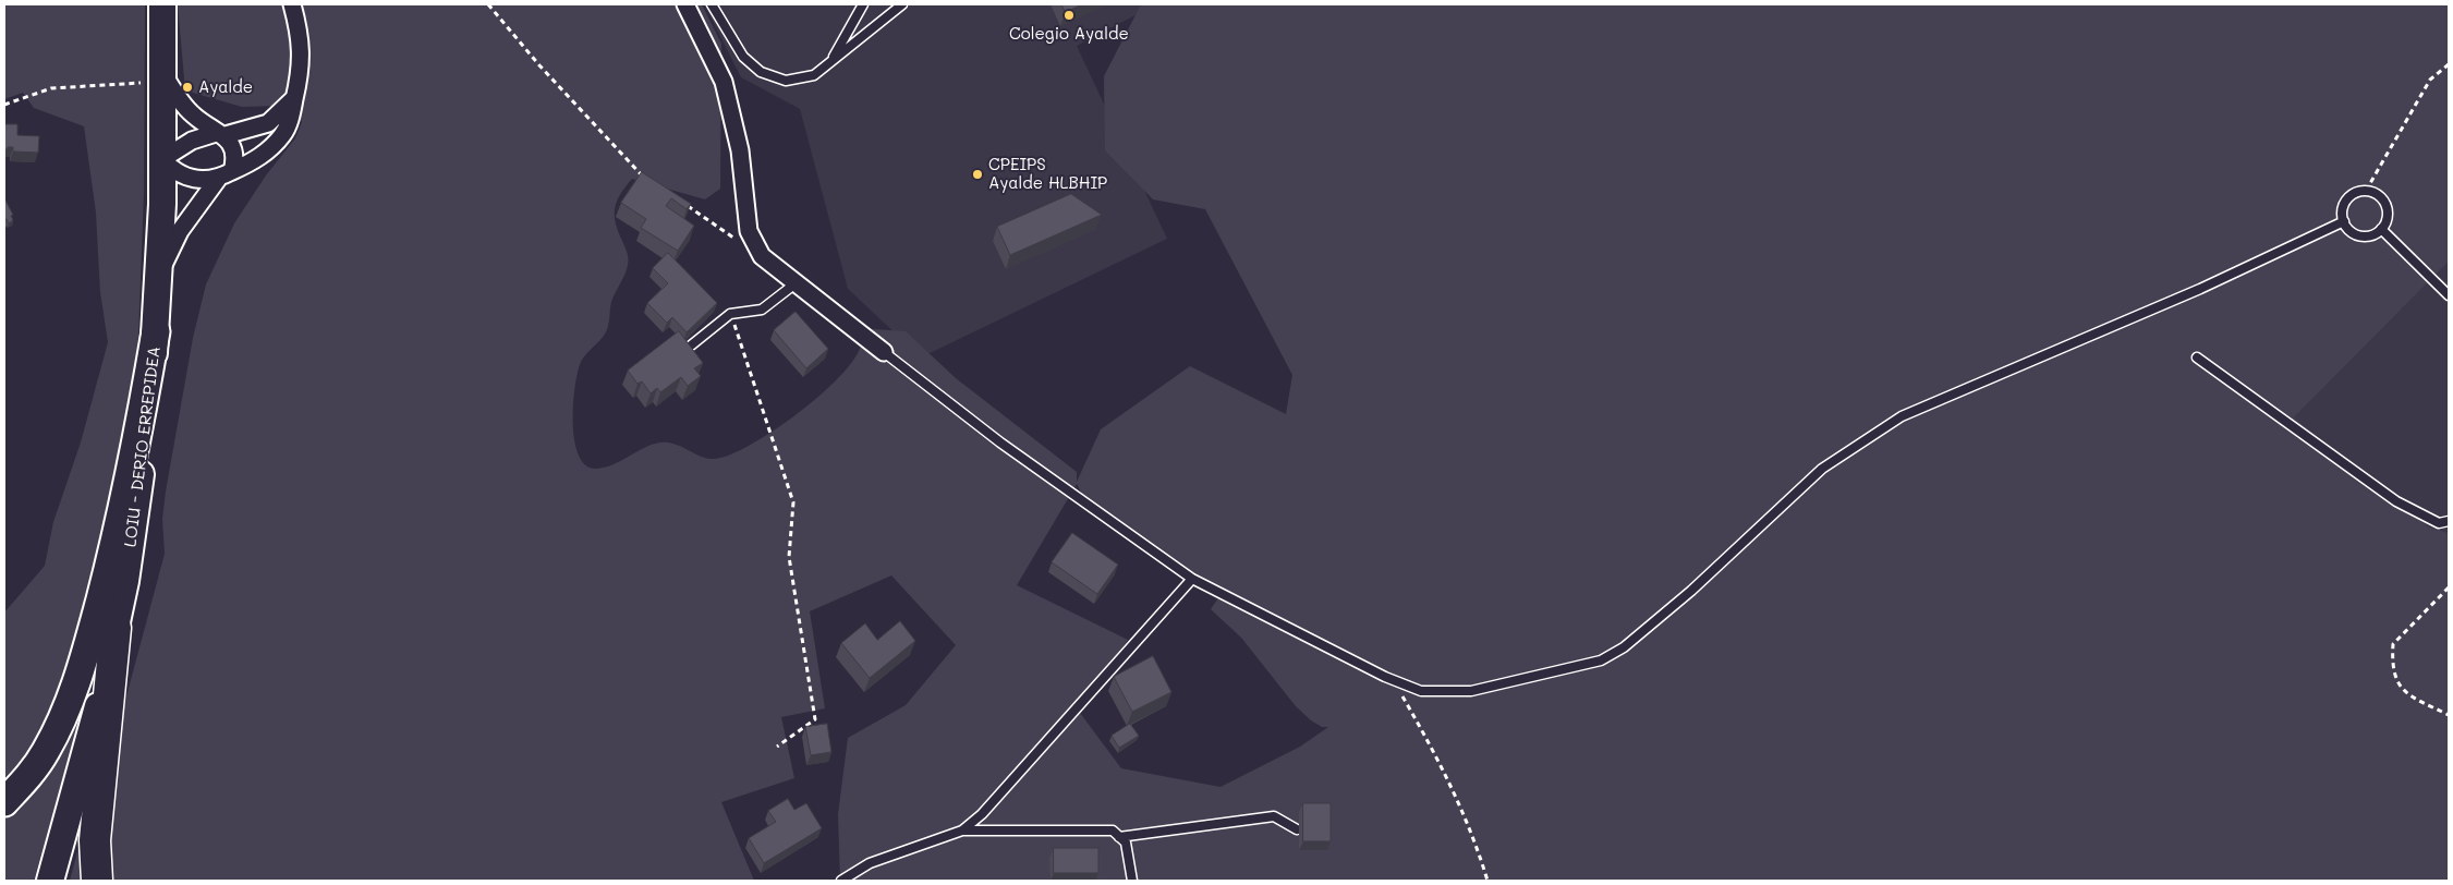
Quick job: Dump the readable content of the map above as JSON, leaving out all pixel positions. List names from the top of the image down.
{
  "streets": {
    "main road": ["LOIU - DERIO ERREPIDEA"]
  },
  "places": ["Colegio Ayalde", "Ayalde", "CPEIPS Ayalde HLBHIP"]
}
